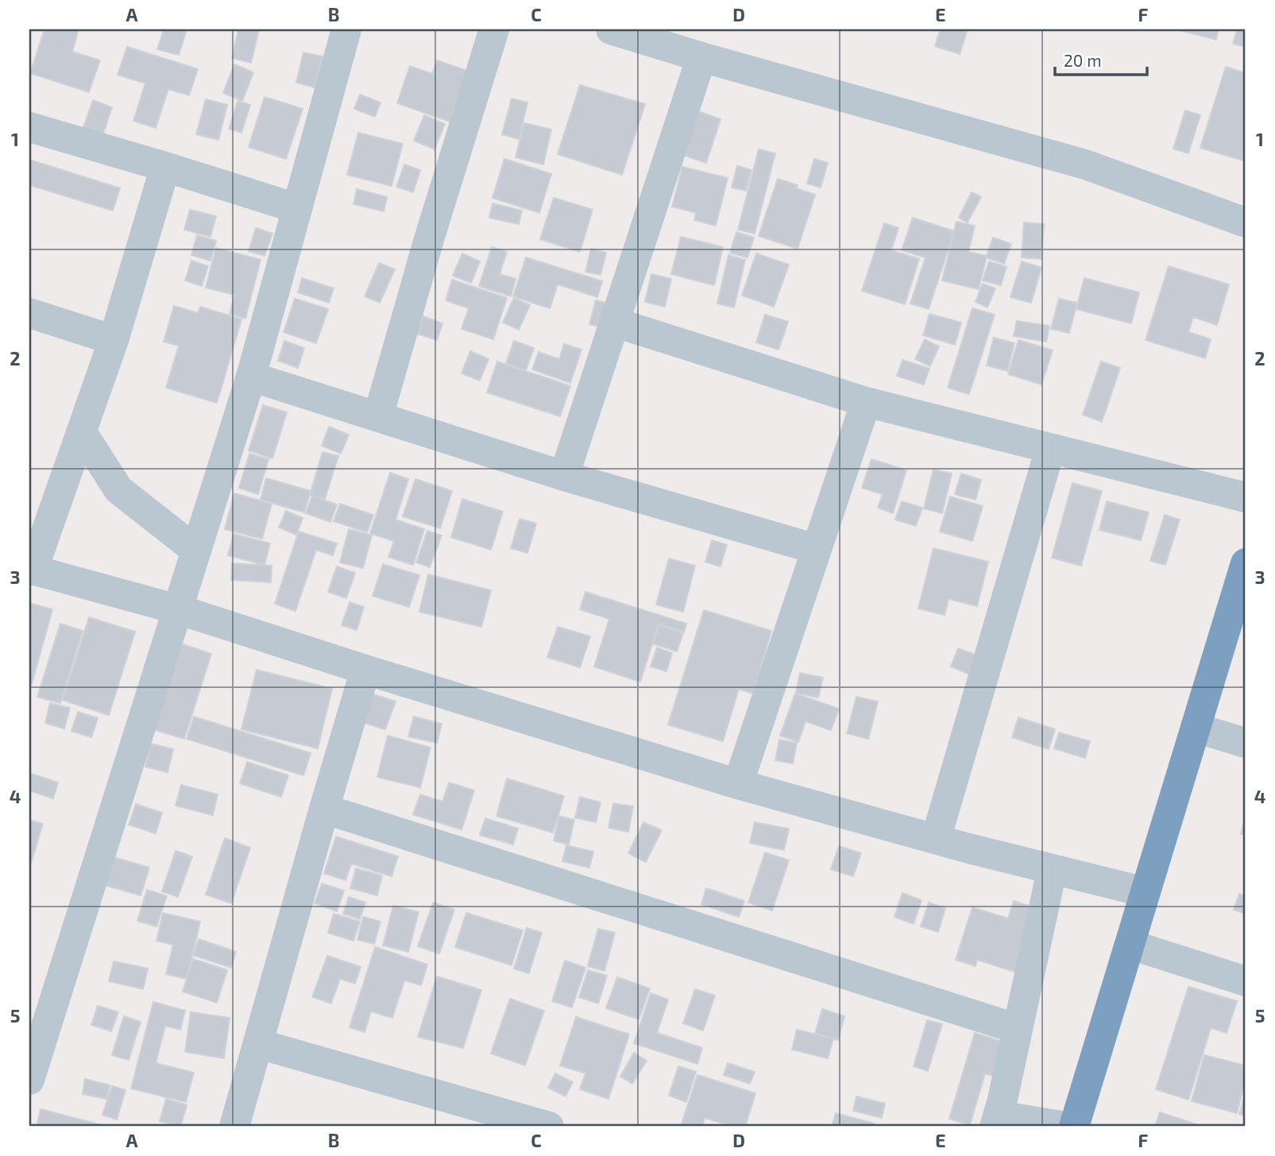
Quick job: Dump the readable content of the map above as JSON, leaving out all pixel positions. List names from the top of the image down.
{
  "scale_bar": "20 m",
  "grid": {
    "columns": [
      "A",
      "B",
      "C",
      "D",
      "E",
      "F"
    ],
    "rows": [
      "1",
      "2",
      "3",
      "4",
      "5"
    ]
  }
}
